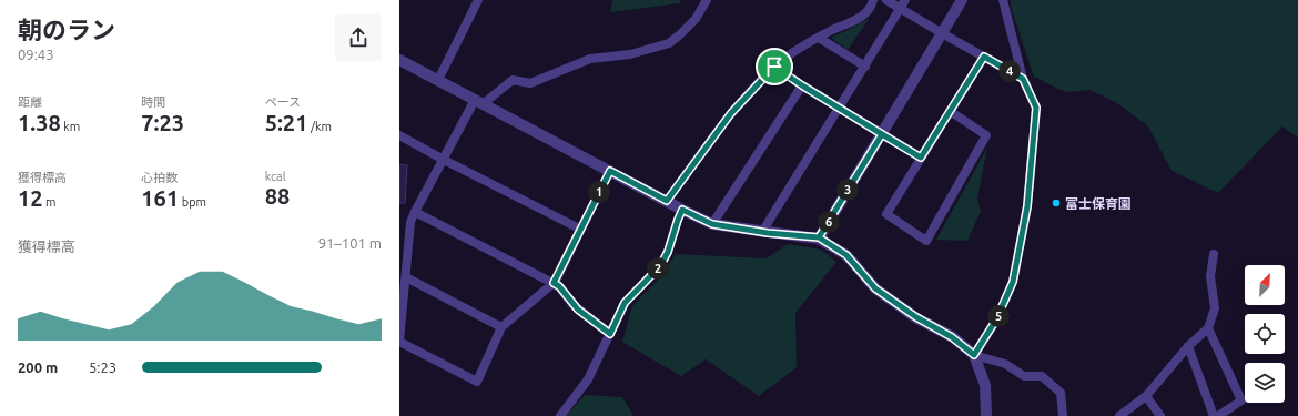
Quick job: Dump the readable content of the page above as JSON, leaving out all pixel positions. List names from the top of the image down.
{
  "places": ["富士保育園"],
  "north": "top right",
  "page": {
    "heading": ["朝のラン", "09:43"],
    "pins": [
      "4",
      "3",
      "1",
      "6",
      "2",
      "5"
    ],
    "stats": [
      ["距離", "1.38 km"],
      ["時間", "7:23"],
      ["ペース", "5:21 /km"],
      ["獲得標高", "12 m"],
      ["心拍数", "161 bpm"],
      ["kcal", "88"]
    ],
    "chart": ["獲得標高", "91–101 m"],
    "list": [
      {
        "name": "200 m",
        "note": "5:23"
      }
    ]
  }
}
